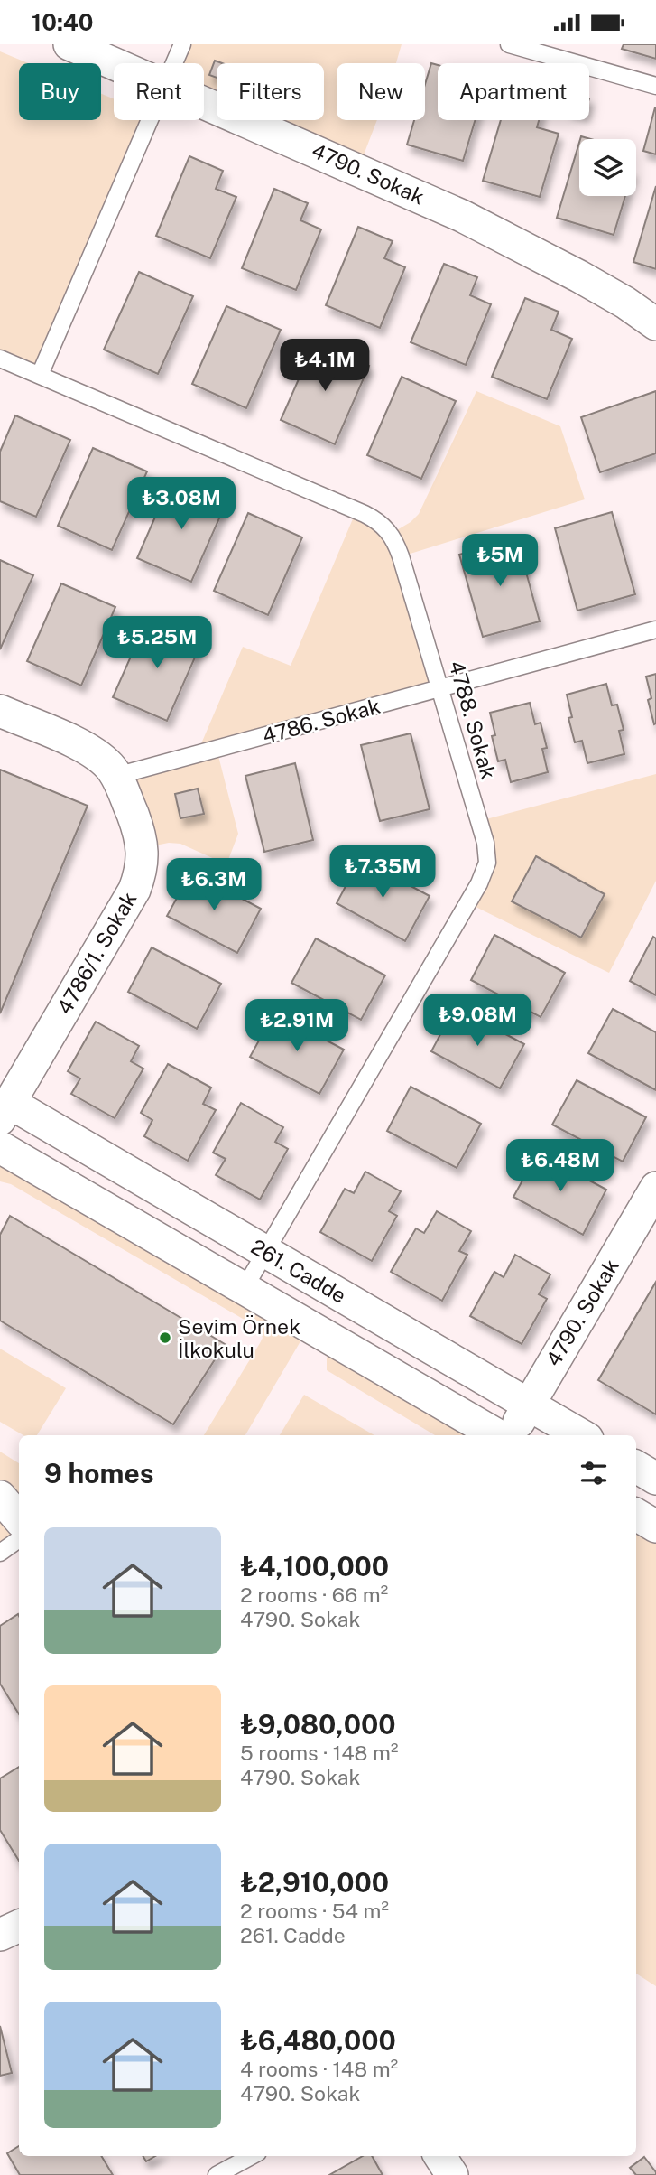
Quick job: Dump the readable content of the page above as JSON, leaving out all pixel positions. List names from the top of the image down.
{
  "streets": {
    "street": ["4790. Sokak", "4786/1. Sokak", "261. Cadde"],
    "lane": ["4788. Sokak", "4786. Sokak"]
  },
  "crossings": [
    ["4790. Sokak", "261. Cadde"],
    ["4788. Sokak", "4786. Sokak"],
    ["4788. Sokak", "261. Cadde"],
    ["4786. Sokak", "4786/1. Sokak"],
    ["4786/1. Sokak", "261. Cadde"]
  ],
  "places": ["Sevim Örnek İlkokulu"],
  "page": {
    "status": "10:40",
    "chip": [
      "Buy",
      "Rent",
      "Filters",
      "New",
      "Apartment"
    ],
    "price": [
      "₺4.1M",
      "₺3.08M",
      "₺5M",
      "₺5.25M",
      "₺7.35M",
      "₺6.3M",
      "₺9.08M",
      "₺2.91M",
      "₺6.48M"
    ],
    "heading": "9 homes",
    "list": [
      {
        "name": "₺4,100,000",
        "note": "2 rooms · 66 m² · 4790. Sokak"
      },
      {
        "name": "₺9,080,000",
        "note": "5 rooms · 148 m² · 4790. Sokak"
      },
      {
        "name": "₺2,910,000",
        "note": "2 rooms · 54 m² · 261. Cadde"
      },
      {
        "name": "₺6,480,000",
        "note": "4 rooms · 148 m² · 4790. Sokak"
      }
    ]
  }
}
